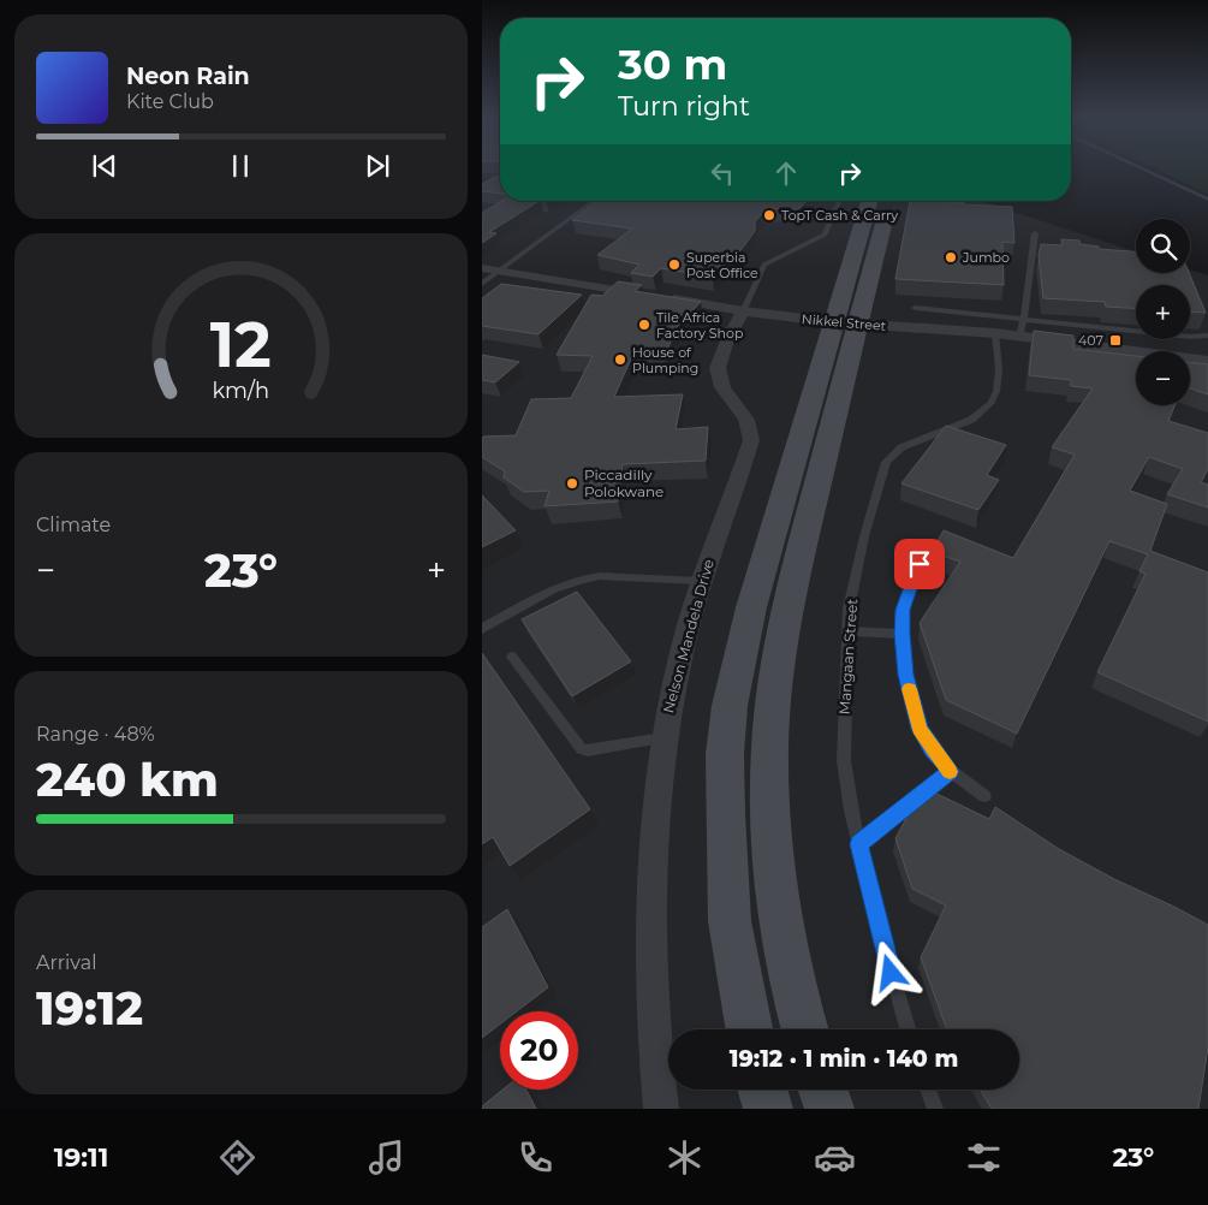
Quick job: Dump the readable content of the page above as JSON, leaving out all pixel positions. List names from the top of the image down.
{
  "streets": {
    "street": ["Nikkel Street", "Nelson Mandela Drive"],
    "lane": ["Mangaan Street"]
  },
  "crossings": [
    ["Nikkel Street", "Nelson Mandela Drive"],
    ["Nikkel Street", "Mangaan Street"]
  ],
  "places": {
    "other": [
      "TopT Cash & Carry",
      "Jumbo",
      "Superbia Post Office",
      "Tile Africa Factory Shop",
      "House of Plumping",
      "Piccadilly Polokwane"
    ],
    "transit": ["407"]
  },
  "page": {
    "turn": ["30 m", "Turn right"],
    "song": ["Neon Rain", "Kite Club"],
    "map_buttons": ["+", "−"],
    "tile": [
      "Climate",
      ["Range · 48%", "240 km"],
      ["Arrival", "19:12"]
    ],
    "heat": ["−", "23°", "+"],
    "limit": "20",
    "trip": "19:12 · 1 min · 140 m",
    "tabs": ["19:11", "23°"],
    "gauge": ["12", "km/h"]
  }
}
